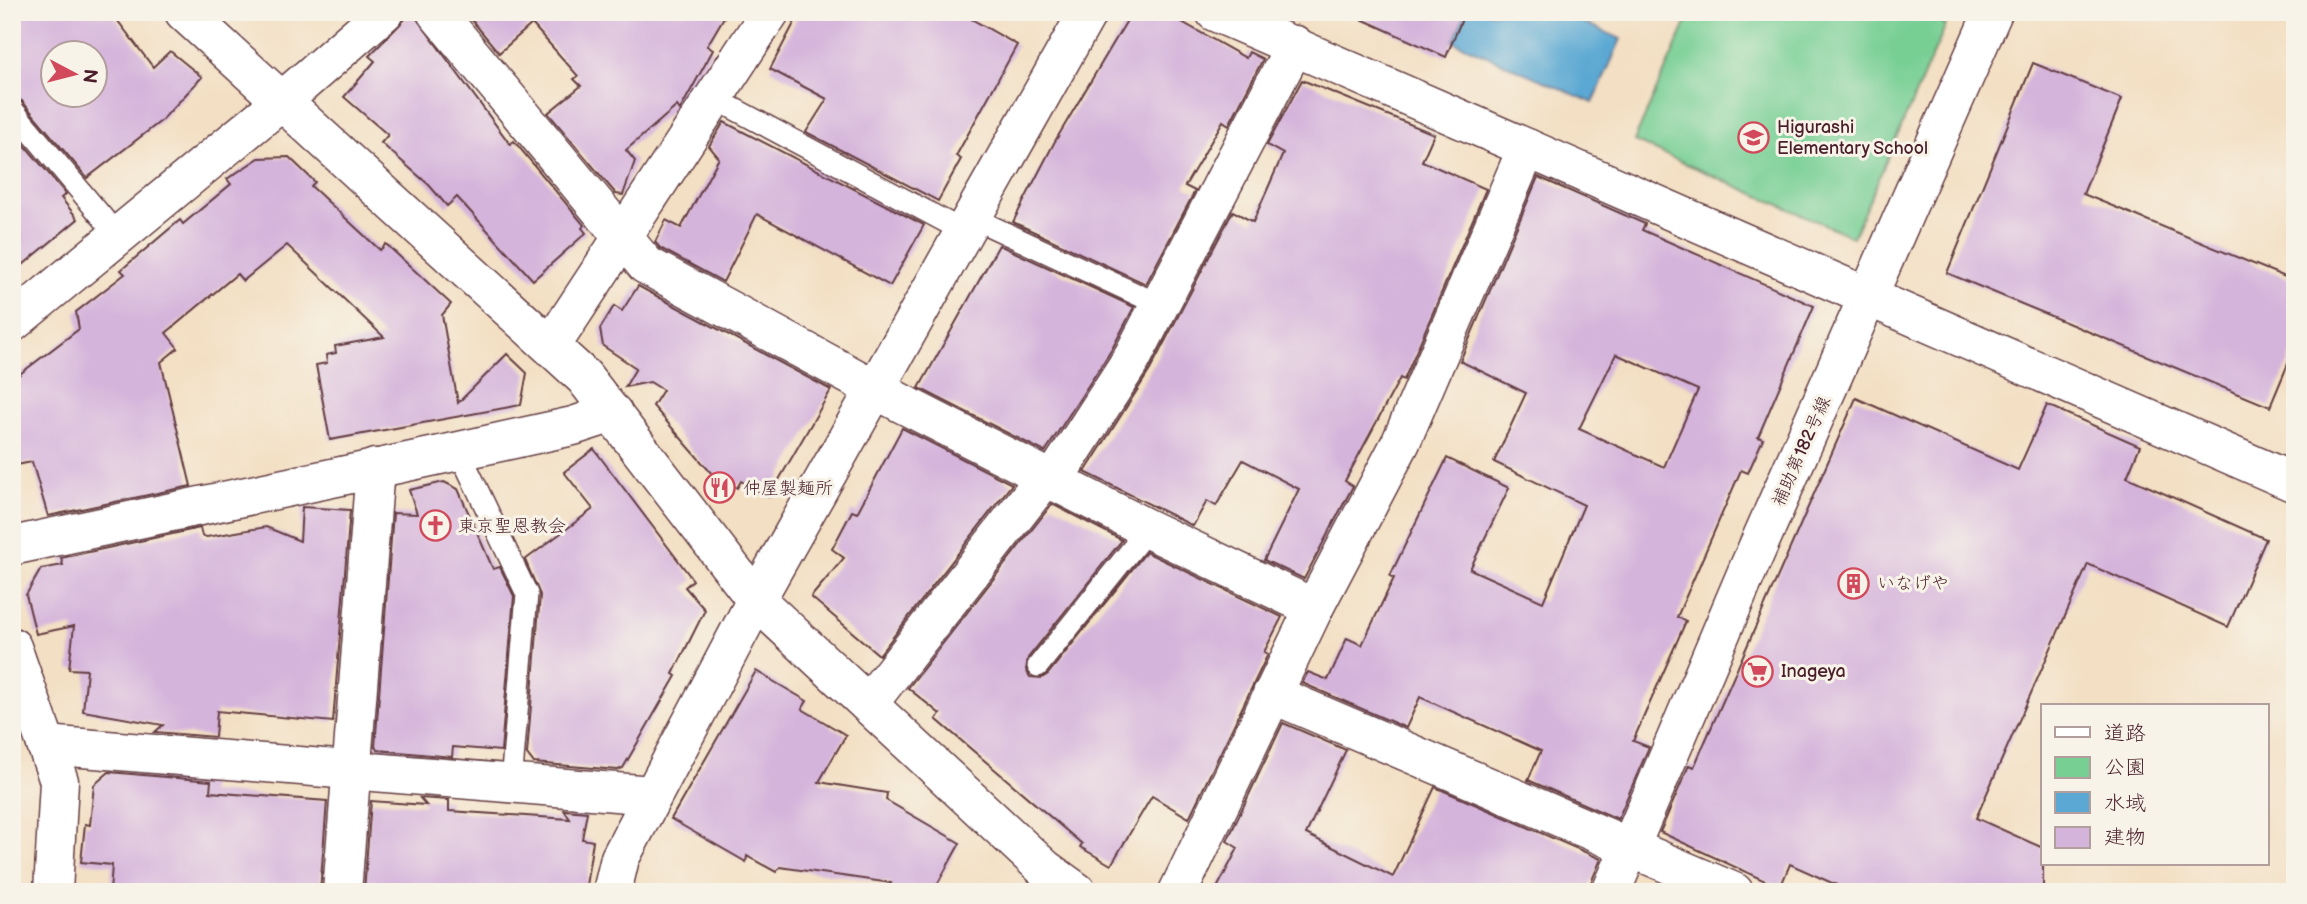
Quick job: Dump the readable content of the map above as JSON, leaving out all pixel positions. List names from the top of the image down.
{
  "streets": {
    "street": ["補助第182号線"]
  },
  "places": {
    "school or university": ["Higurashi Elementary School"],
    "restaurant": ["仲屋製麺所"],
    "church": ["東京聖恩教会"],
    "building": ["いなげや"],
    "supermarket": ["Inageya"]
  },
  "legend": [
    "道路",
    "公園",
    "水域",
    "建物"
  ],
  "north": "right"
}
